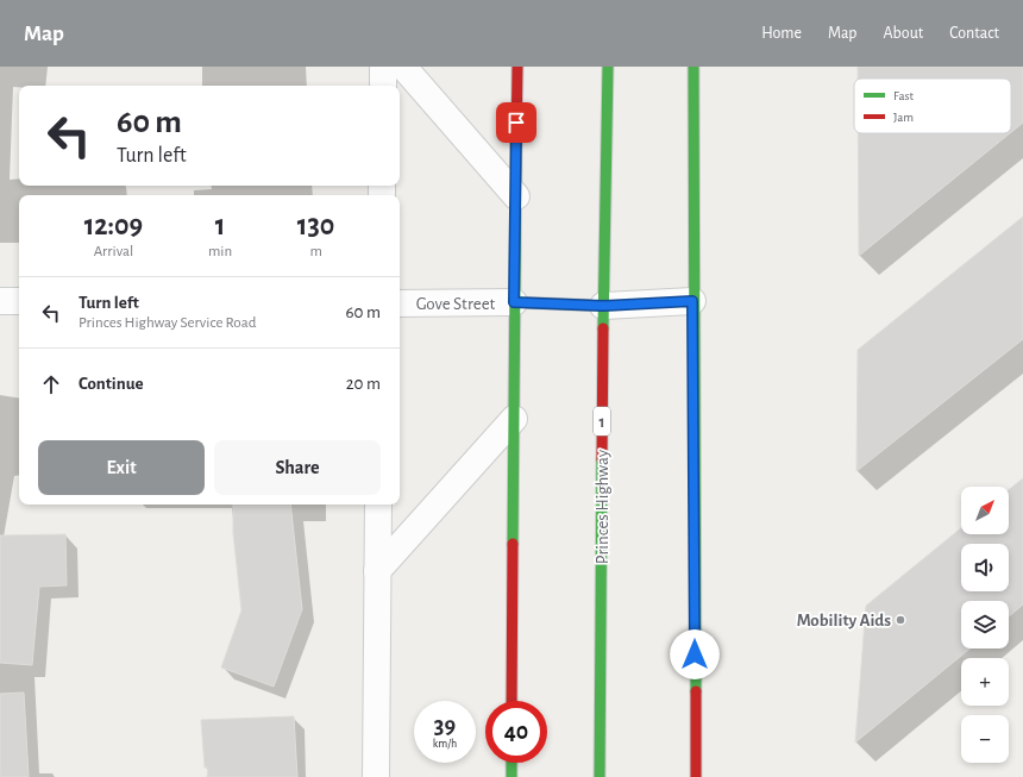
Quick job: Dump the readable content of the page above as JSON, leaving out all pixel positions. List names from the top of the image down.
{
  "streets": {
    "main road": ["1", "Princes Highway"],
    "street": ["Gove Street"]
  },
  "places": ["Mobility Aids"],
  "legend": ["Fast", "Jam"],
  "north": "top right",
  "page": {
    "header": "Map",
    "nav": [
      "Home",
      "Map",
      "About",
      "Contact"
    ],
    "turn": ["60 m", "Turn left"],
    "eta": [
      "12:09",
      "Arrival",
      "1",
      "min",
      "130",
      "m"
    ],
    "list": [
      {
        "name": "Turn left",
        "note": "Princes Highway Service Road",
        "value": "60 m"
      },
      {
        "name": "Continue",
        "value": "20 m"
      }
    ],
    "buttons": ["Exit", "Share"],
    "map_buttons": ["+", "−"],
    "speed": "39 km/h",
    "limit": "40"
  }
}
